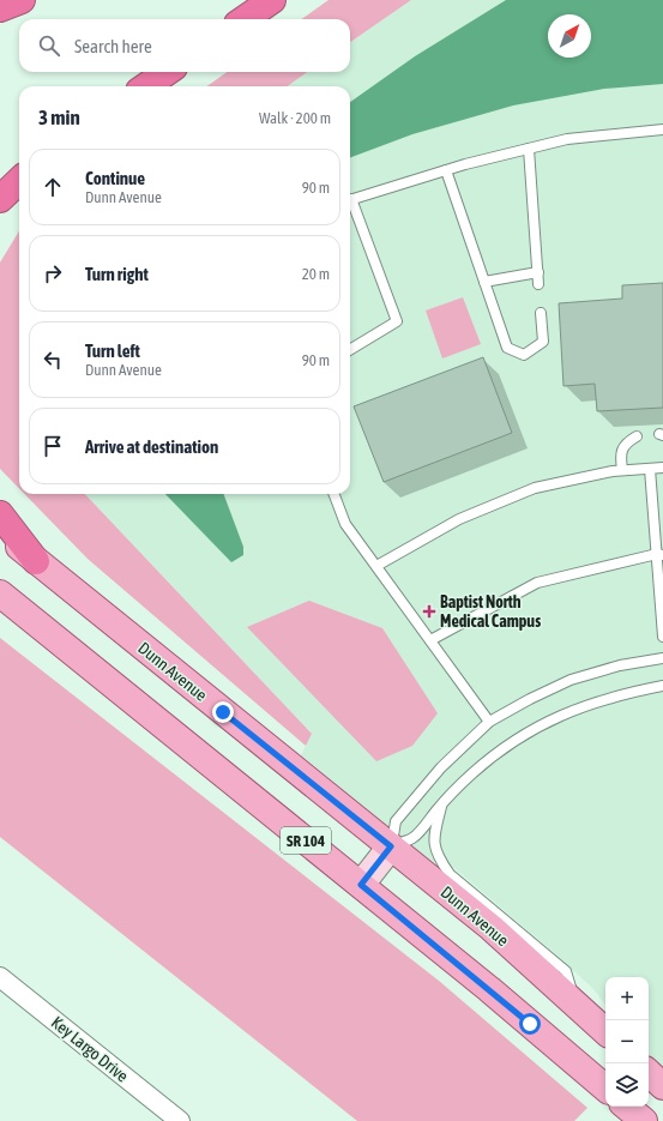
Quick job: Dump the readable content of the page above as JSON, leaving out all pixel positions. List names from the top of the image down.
{
  "streets": {
    "main road": ["Dunn Avenue", "SR 104"],
    "street": ["Key Largo Drive"]
  },
  "places": {
    "health": ["Baptist North Medical Campus"]
  },
  "north": "top right",
  "page": {
    "search": "Search here",
    "heading": ["3 min", "Walk · 200 m"],
    "list": [
      ["Continue", "Dunn Avenue", "90 m"],
      ["Turn right", "20 m"],
      ["Turn left", "Dunn Avenue", "90 m"],
      "Arrive at destination"
    ],
    "map_buttons": ["+", "−"]
  }
}
